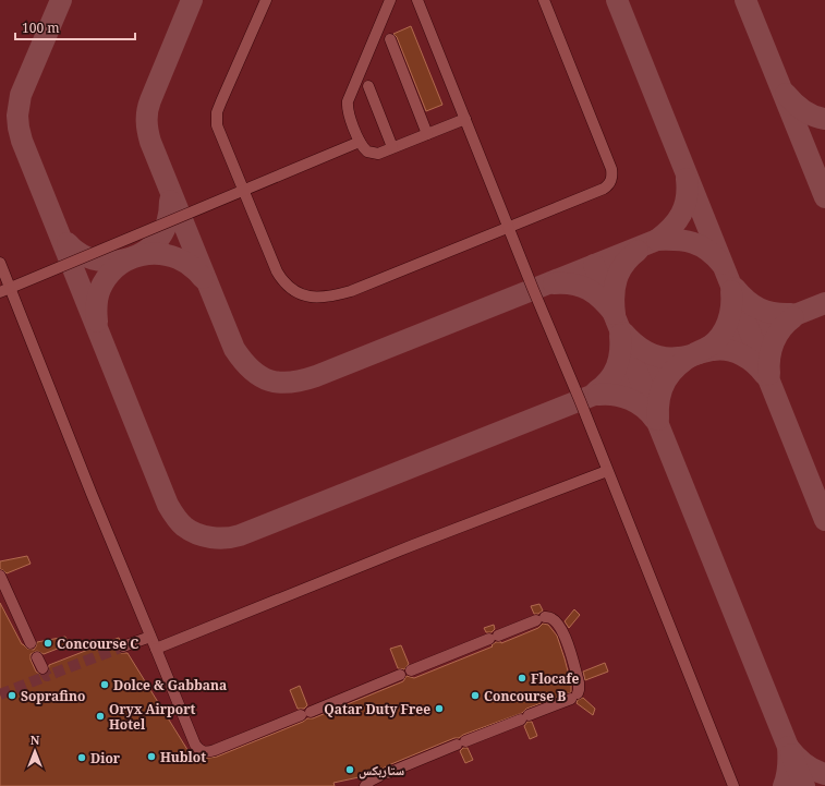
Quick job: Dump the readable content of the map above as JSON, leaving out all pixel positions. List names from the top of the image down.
{
  "places": [
    "Concourse C",
    "Flocafe",
    "Dolce & Gabbana",
    "Soprafino",
    "Concourse B",
    "Qatar Duty Free",
    "Oryx Airport Hotel",
    "Hublot",
    "Dior",
    "ستاربكس"
  ],
  "scale_bar": "100 m",
  "north": "top"
}
